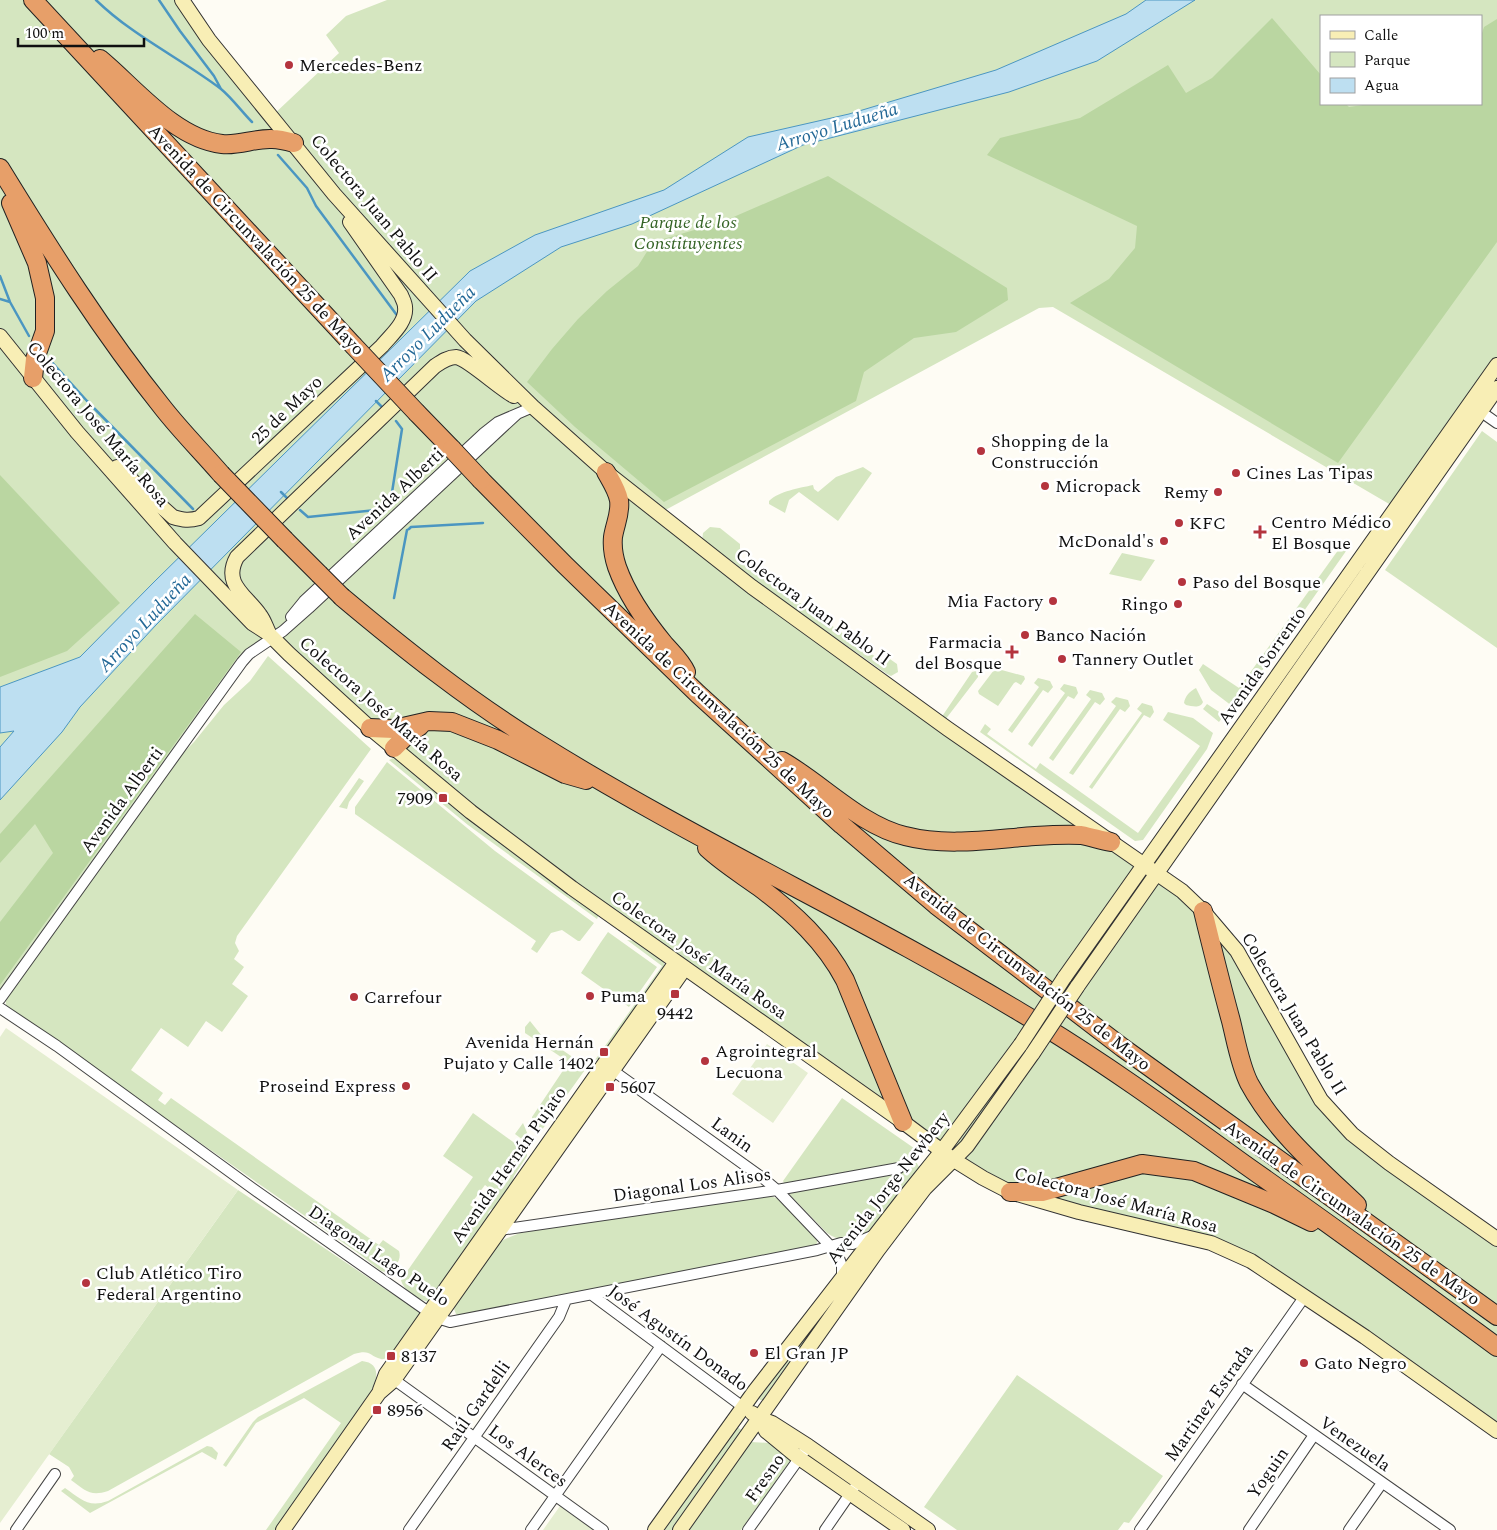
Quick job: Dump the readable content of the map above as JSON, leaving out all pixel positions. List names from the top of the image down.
{
  "streets": {
    "highway": ["Avenida de Circunvalación 25 de Mayo"],
    "main road": [
      "Colectora Juan Pablo II",
      "25 de Mayo",
      "Colectora José María Rosa",
      "Avenida Sorrento",
      "Avenida Hernán Pujato",
      "Avenida Jorge Newbery"
    ],
    "street": [
      "Avenida Alberti",
      "Lanin",
      "Diagonal Los Alisos",
      "Diagonal Lago Puelo",
      "José Agustín Donado",
      "Martinez Estrada",
      "Raúl Gardelli",
      "Venezuela",
      "Los Alerces",
      "Yoguin",
      "Fresno"
    ]
  },
  "crossings": [
    ["Colectora Juan Pablo II", "25 de Mayo"],
    ["Colectora Juan Pablo II", "Avenida Alberti"],
    ["Colectora Juan Pablo II", "Avenida Sorrento"],
    ["Colectora Juan Pablo II", "Avenida Jorge Newbery"],
    ["25 de Mayo", "Colectora José María Rosa"],
    ["Colectora José María Rosa", "Avenida Alberti"],
    ["Colectora José María Rosa", "Avenida Hernán Pujato"],
    ["Colectora José María Rosa", "Avenida Jorge Newbery"],
    ["Colectora José María Rosa", "Martinez Estrada"],
    ["Avenida Sorrento", "Avenida Jorge Newbery"],
    ["Lanin", "Avenida Hernán Pujato"],
    ["Lanin", "Diagonal Los Alisos"],
    ["Lanin", "Diagonal Lago Puelo"],
    ["Avenida Hernán Pujato", "Diagonal Los Alisos"],
    ["Avenida Hernán Pujato", "Diagonal Lago Puelo"],
    ["Avenida Hernán Pujato", "Los Alerces"],
    ["Avenida Jorge Newbery", "Diagonal Lago Puelo"],
    ["Avenida Jorge Newbery", "José Agustín Donado"],
    ["Diagonal Lago Puelo", "José Agustín Donado"],
    ["Diagonal Lago Puelo", "Raúl Gardelli"],
    ["Martinez Estrada", "Venezuela"],
    ["Raúl Gardelli", "Los Alerces"],
    ["Venezuela", "Yoguin"]
  ],
  "water": ["Arroyo Ludueña"],
  "parks": ["Parque de los Constituyentes"],
  "places": {
    "other": [
      "Mercedes-Benz",
      "Shopping de la Construcción",
      "Cines Las Tipas",
      "Micropack",
      "Remy",
      "KFC",
      "McDonald's",
      "Paso del Bosque",
      "Mia Factory",
      "Ringo",
      "Banco Nación",
      "Tannery Outlet",
      "Puma",
      "Carrefour",
      "Agrointegral Lecuona",
      "Proseind Express",
      "Club Atlético Tiro Federal Argentino",
      "El Gran JP",
      "Gato Negro"
    ],
    "health": ["Centro Médico El Bosque", "Farmacia del Bosque"],
    "transit": [
      "7909",
      "9442",
      "Avenida Hernán Pujato y Calle 1402",
      "5607",
      "8137",
      "8956"
    ]
  },
  "legend": ["Calle", "Parque", "Agua"],
  "scale_bar": "100 m"
}
